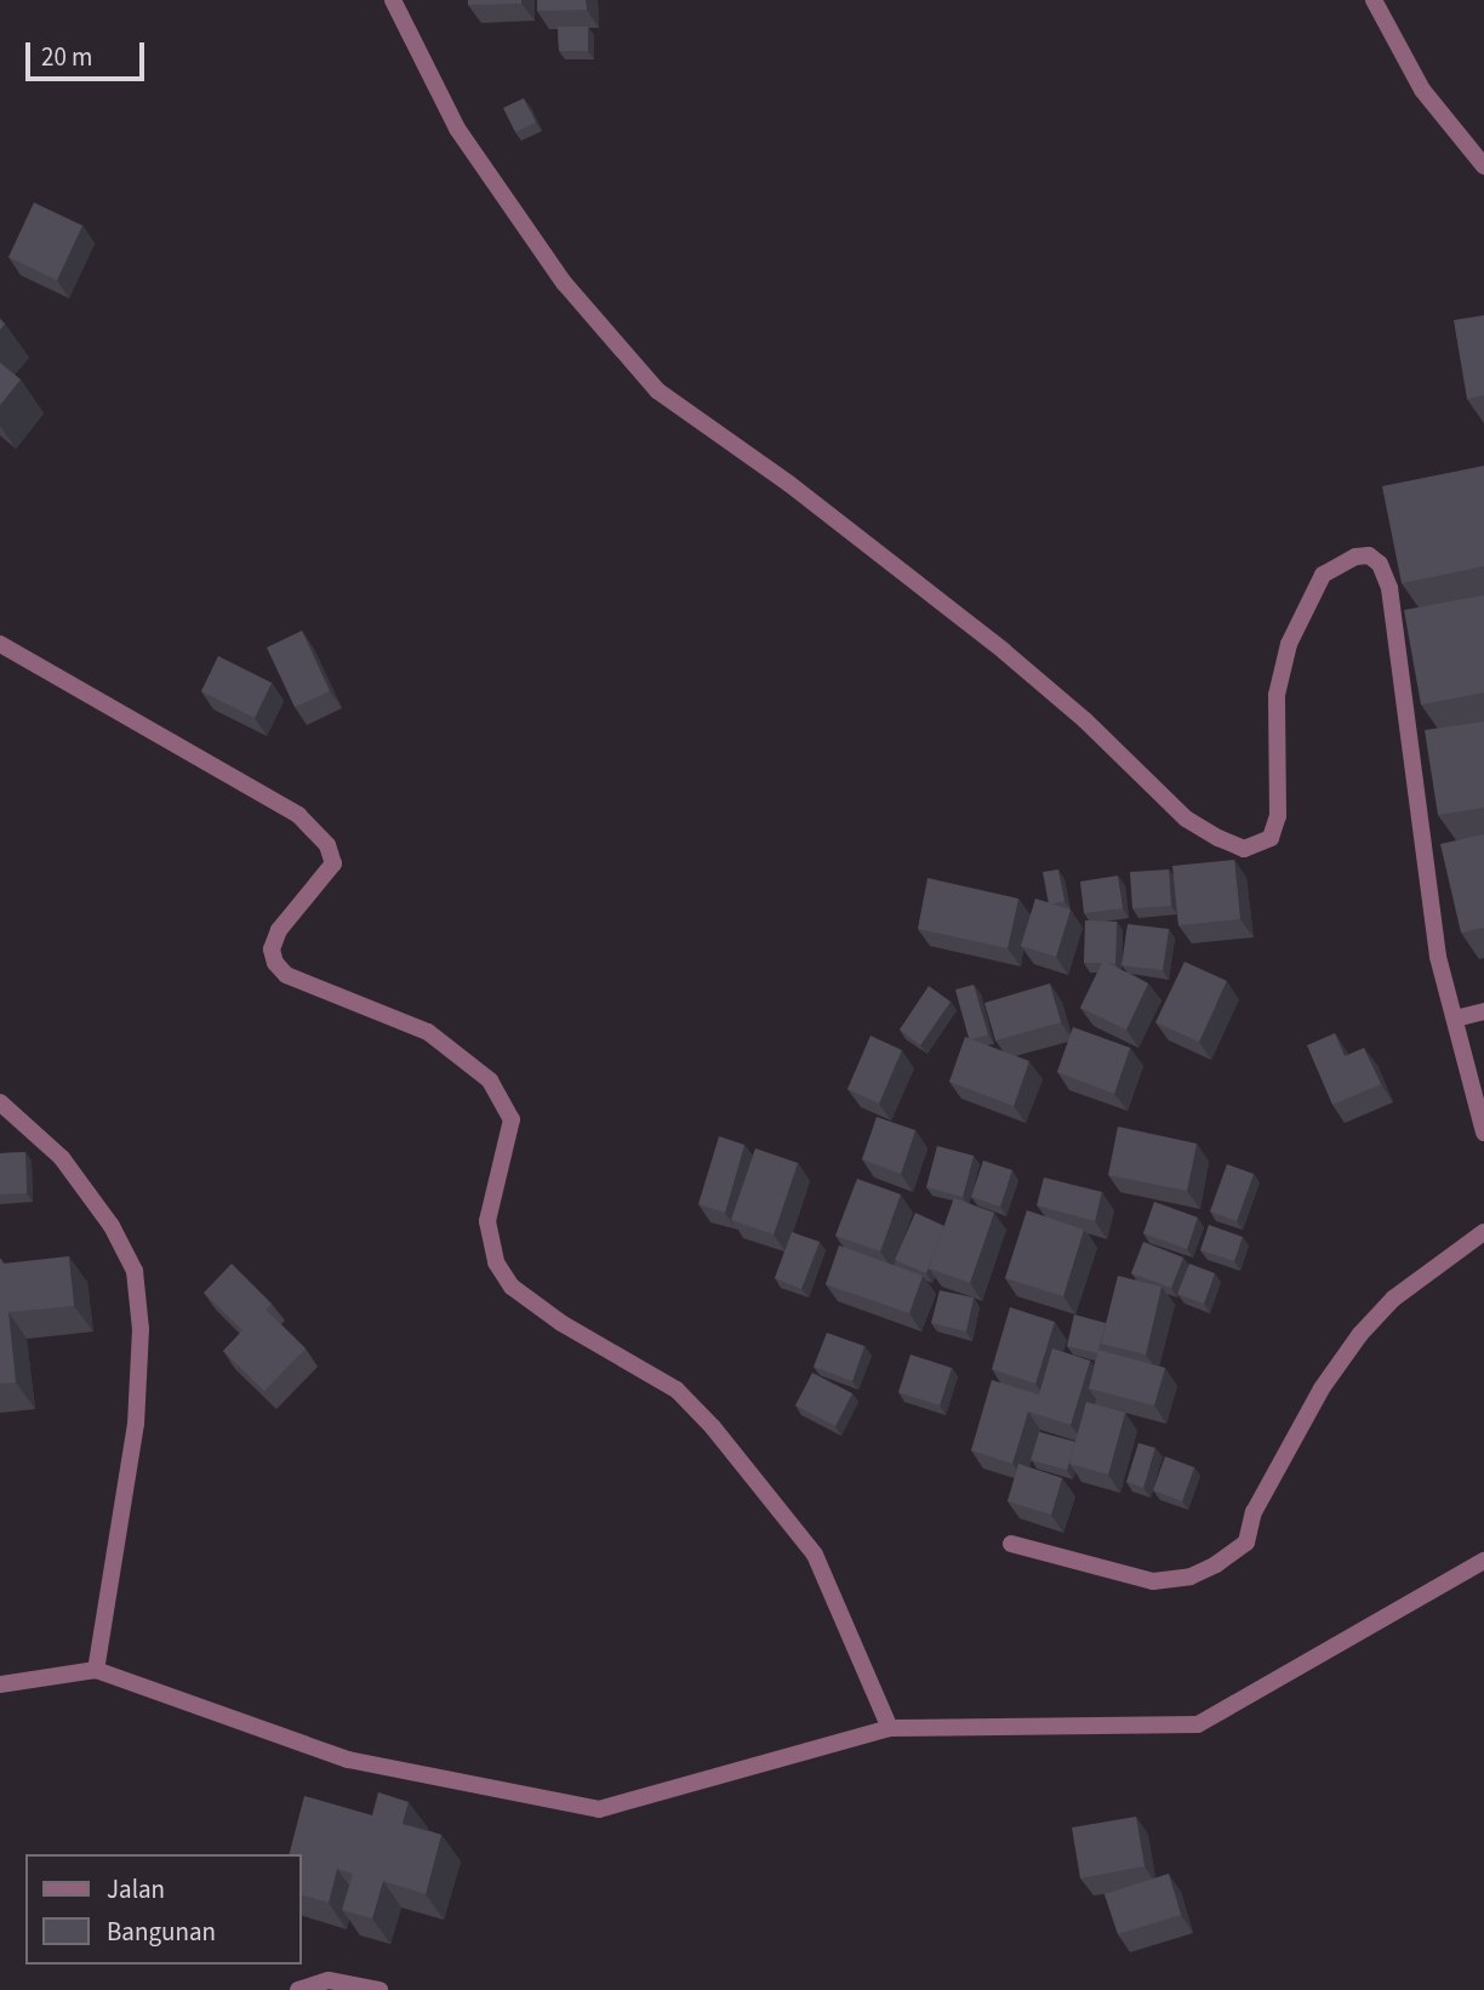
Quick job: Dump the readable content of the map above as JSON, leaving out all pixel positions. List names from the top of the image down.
{
  "legend": ["Jalan", "Bangunan"],
  "scale_bar": "20 m"
}
